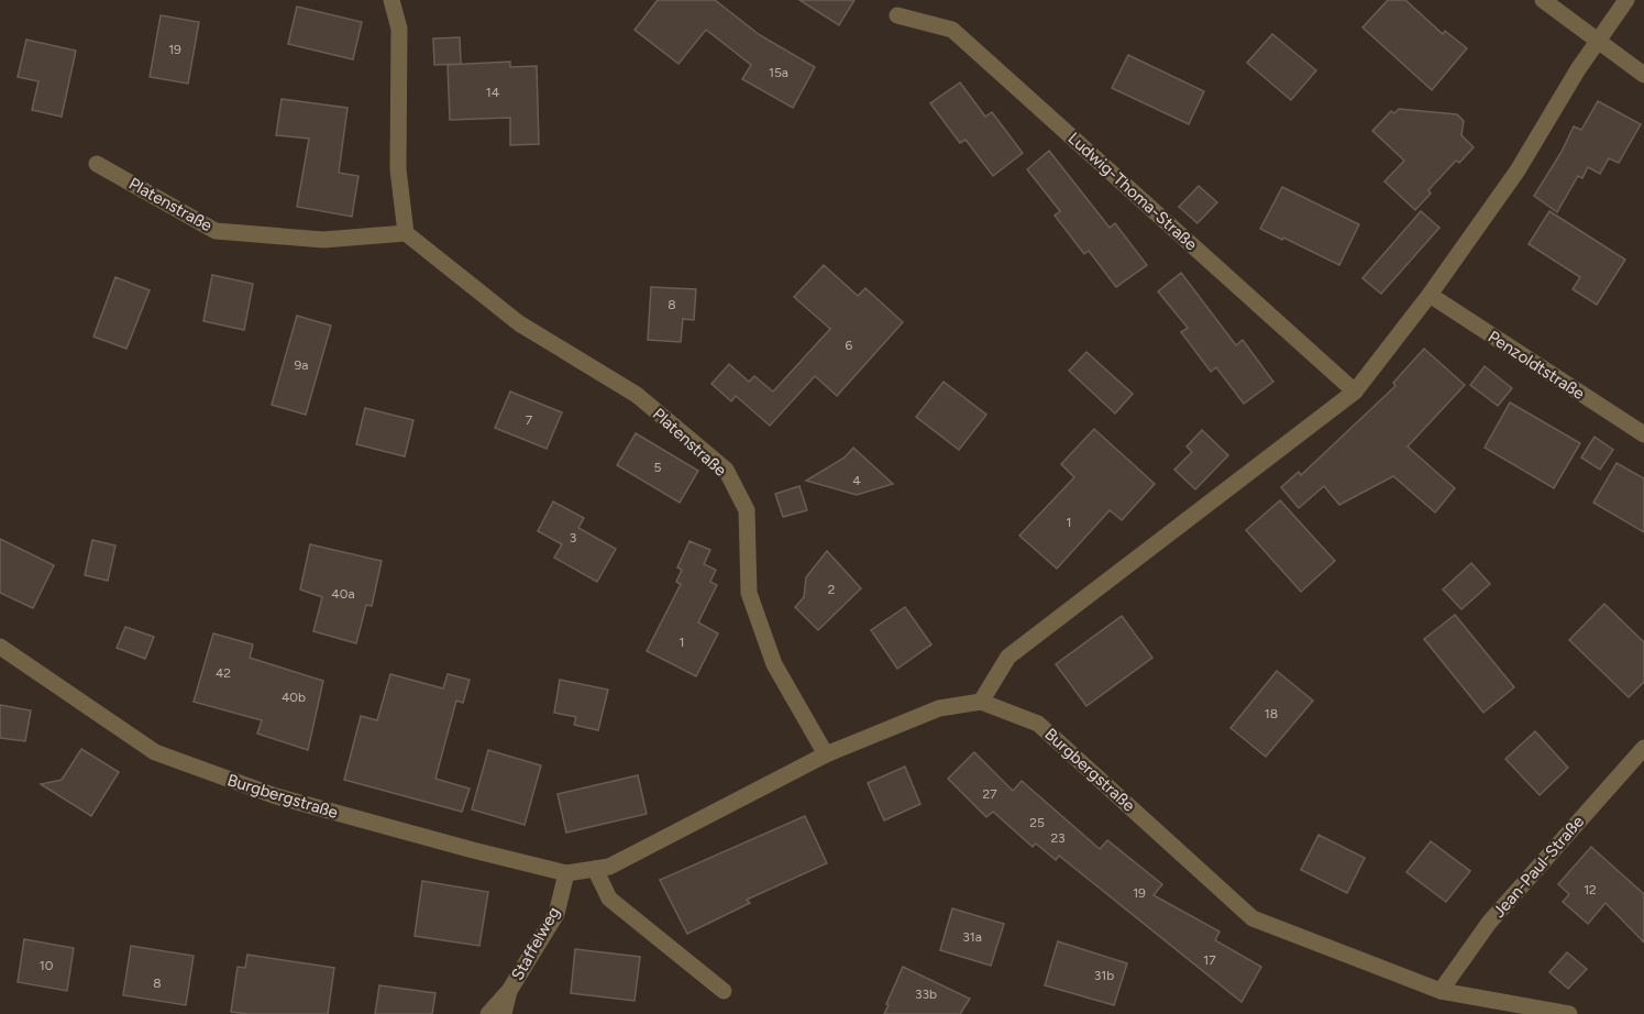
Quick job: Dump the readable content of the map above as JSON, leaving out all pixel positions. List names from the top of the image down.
{
  "streets": {
    "street": [
      "Ludwig-Thoma-Straße",
      "Platenstraße",
      "Penzoldtstraße",
      "Burgbergstraße",
      "Jean-Paul-Straße",
      "Staffelweg"
    ]
  },
  "crossings": [
    ["Platenstraße", "Burgbergstraße"],
    ["Burgbergstraße", "Jean-Paul-Straße"],
    ["Burgbergstraße", "Staffelweg"]
  ],
  "house_numbers": [
    "19",
    "15a",
    "14",
    "8",
    "6",
    "9a",
    "7",
    "5",
    "4",
    "1",
    "3",
    "2",
    "40a",
    "1",
    "42",
    "40b",
    "18",
    "27",
    "25",
    "23",
    "12",
    "19",
    "31a",
    "17",
    "10",
    "31b",
    "8",
    "33b"
  ]
}
